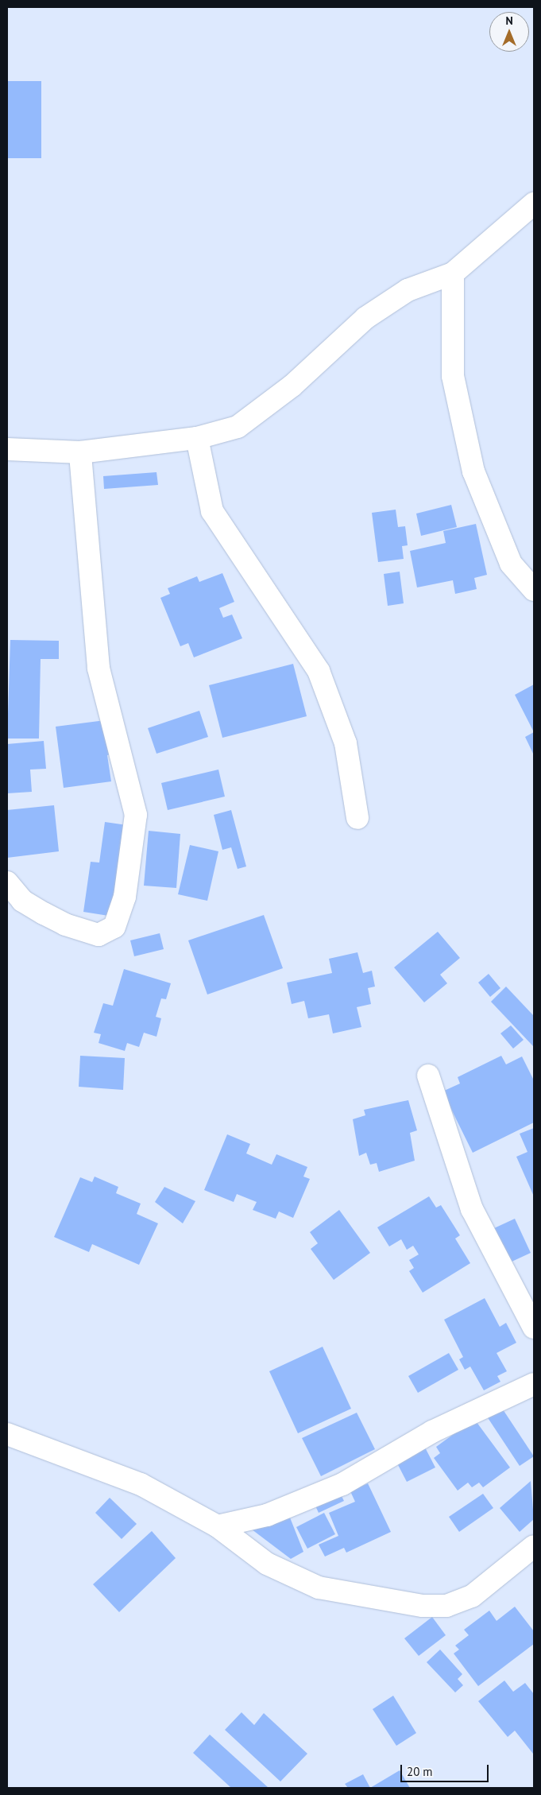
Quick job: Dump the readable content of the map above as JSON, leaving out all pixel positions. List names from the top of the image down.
{
  "scale_bar": "20 m",
  "north": "top"
}
